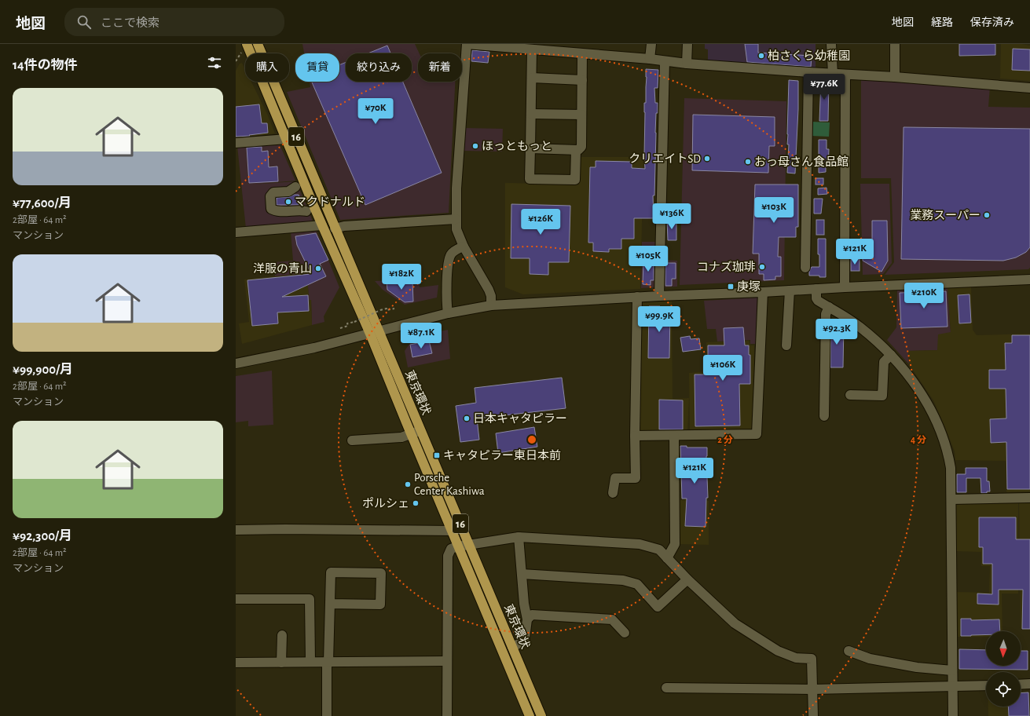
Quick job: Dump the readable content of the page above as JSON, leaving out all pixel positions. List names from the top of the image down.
{
  "streets": {
    "highway": ["16", "東京環状"]
  },
  "places": {
    "other": [
      "柏さくら幼稚園",
      "ほっともっと",
      "クリエイトSD",
      "おっ母さん食品館",
      "マクドナルド",
      "業務スーパー",
      "コナズ珈琲",
      "洋服の青山",
      "日本キャタピラー",
      "Porsche Center Kashiwa",
      "ポルシェ"
    ],
    "transit": ["庚塚", "キャタピラー東日本前"]
  },
  "north": "bottom",
  "page": {
    "header": "地図",
    "search": "ここで検索",
    "nav": ["地図", "経路", "保存済み"],
    "heading": "14件の物件",
    "chip": [
      "購入",
      "賃貸",
      "絞り込み",
      "新着"
    ],
    "price": [
      "¥77.6K",
      "¥70K",
      "¥103K",
      "¥136K",
      "¥126K",
      "¥121K",
      "¥105K",
      "¥182K",
      "¥210K",
      "¥99.9K",
      "¥92.3K",
      "¥87.1K",
      "¥106K",
      "¥121K"
    ],
    "list": [
      {
        "name": "¥77,600/月",
        "note": "2部屋 · 64 m² · マンション"
      },
      {
        "name": "¥99,900/月",
        "note": "2部屋 · 64 m² · マンション"
      },
      {
        "name": "¥92,300/月",
        "note": "2部屋 · 64 m² · マンション"
      }
    ]
  },
  "rings": ["2 分", "4 分"]
}
